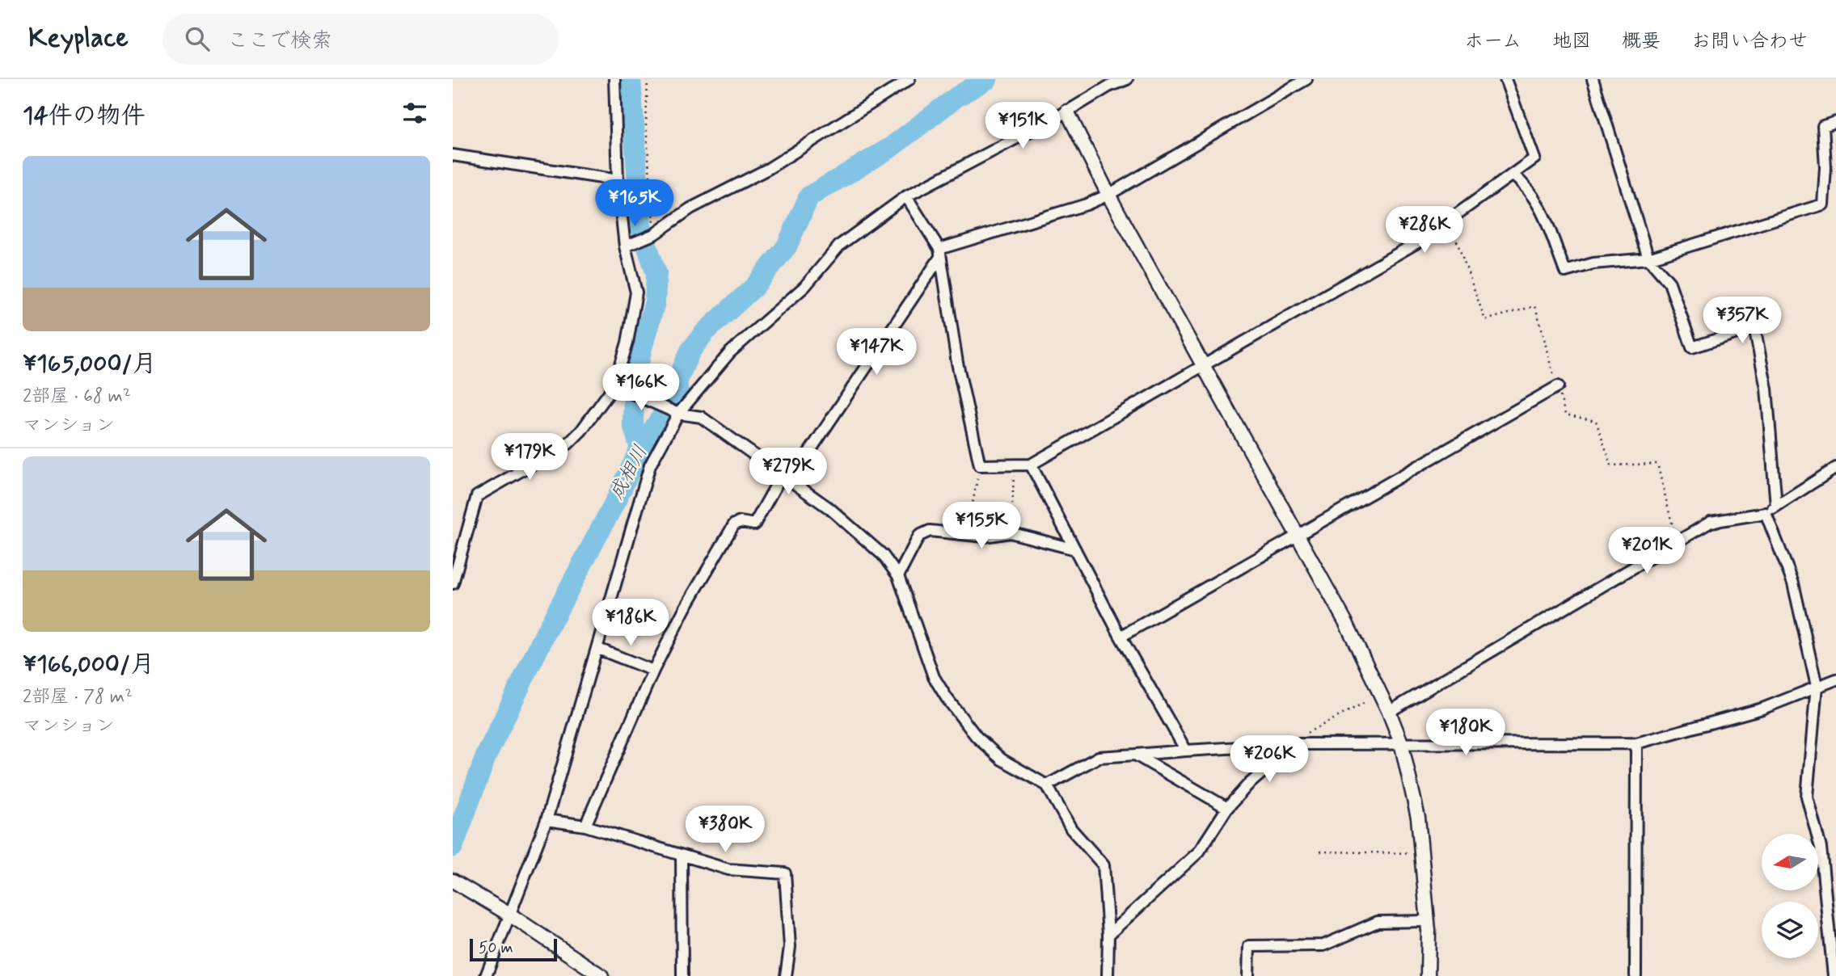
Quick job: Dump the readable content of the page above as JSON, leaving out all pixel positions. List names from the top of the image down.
{
  "water": ["成相川"],
  "scale_bar": "50 m",
  "north": "left",
  "page": {
    "header": "Keyplace",
    "search": "ここで検索",
    "nav": [
      "ホーム",
      "地図",
      "概要",
      "お問い合わせ"
    ],
    "heading": "14件の物件",
    "price": [
      "¥151K",
      "¥165K",
      "¥286K",
      "¥357K",
      "¥147K",
      "¥166K",
      "¥179K",
      "¥279K",
      "¥155K",
      "¥201K",
      "¥186K",
      "¥180K",
      "¥206K",
      "¥380K"
    ],
    "list": [
      {
        "name": "¥165,000/月",
        "note": "2部屋 · 68 m² · マンション"
      },
      {
        "name": "¥166,000/月",
        "note": "2部屋 · 78 m² · マンション"
      }
    ],
    "scale": "50 m"
  }
}
